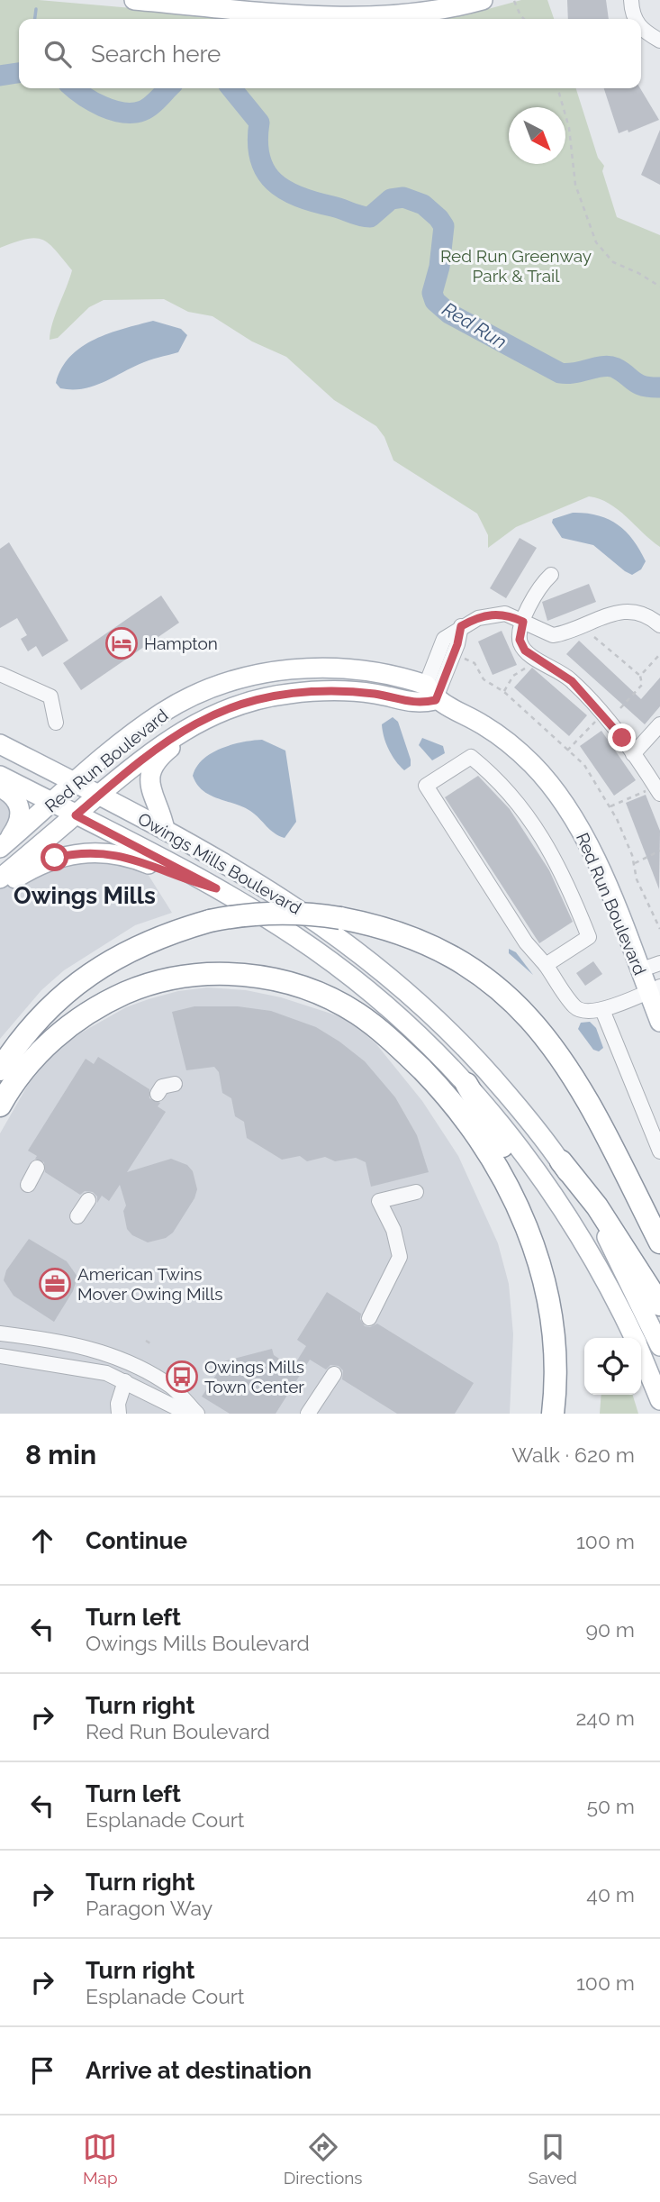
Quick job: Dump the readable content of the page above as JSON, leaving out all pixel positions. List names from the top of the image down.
{
  "streets": {
    "main road": ["Red Run Boulevard", "Owings Mills Boulevard"]
  },
  "crossings": [
    ["Red Run Boulevard", "Owings Mills Boulevard"]
  ],
  "districts": ["Owings Mills"],
  "water": ["Red Run"],
  "parks": ["Red Run Greenway Park & Trail"],
  "places": {
    "hotel": ["Hampton"],
    "office": ["American Twins Mover Owing Mills"],
    "bus stop": ["Owings Mills Town Center"]
  },
  "north": "bottom right",
  "page": {
    "search": "Search here",
    "heading": ["8 min", "Walk · 620 m"],
    "list": [
      ["Continue", "100 m"],
      ["Turn left", "Owings Mills Boulevard", "90 m"],
      ["Turn right", "Red Run Boulevard", "240 m"],
      ["Turn left", "Esplanade Court", "50 m"],
      ["Turn right", "Paragon Way", "40 m"],
      ["Turn right", "Esplanade Court", "100 m"],
      "Arrive at destination"
    ],
    "nav": ["Map", "Directions", "Saved"]
  }
}
